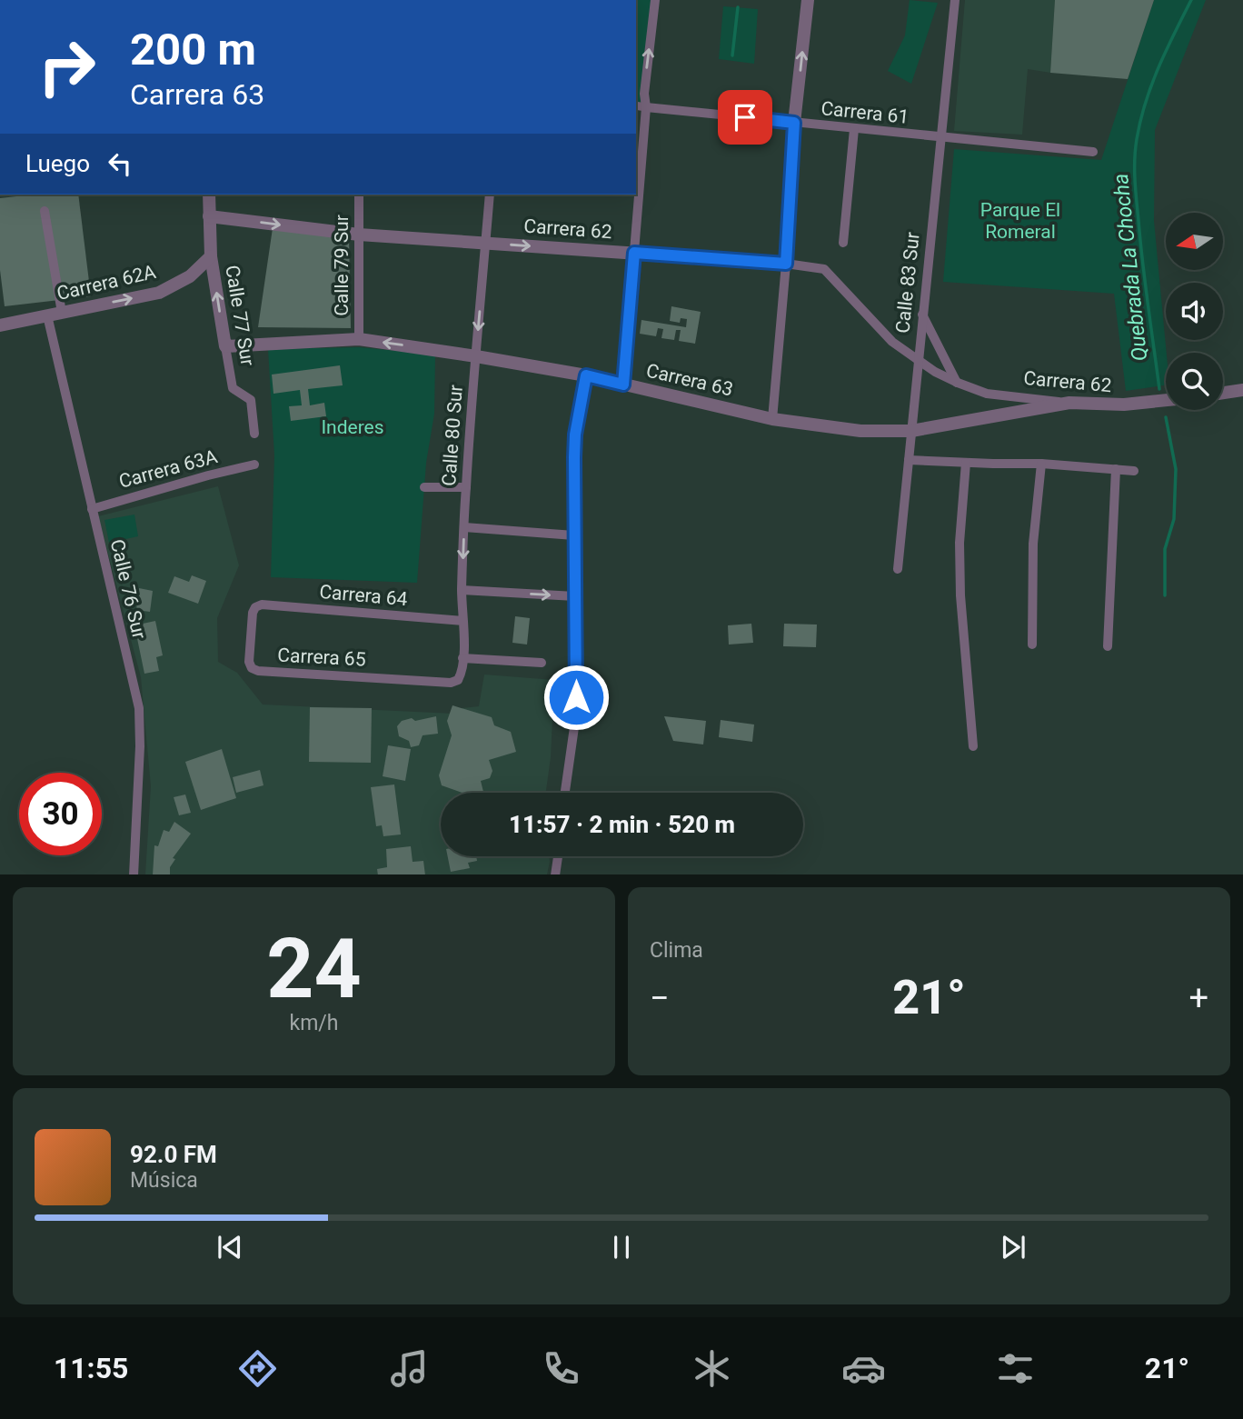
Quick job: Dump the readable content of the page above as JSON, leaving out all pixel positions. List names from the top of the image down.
{
  "streets": {
    "street": [
      "Carrera 61",
      "Carrera 62",
      "Calle 79 Sur",
      "Carrera 62A",
      "Calle 83 Sur",
      "Calle 77 Sur",
      "Carrera 63",
      "Calle 80 Sur",
      "Carrera 63A",
      "Calle 76 Sur",
      "Carrera 64",
      "Carrera 65"
    ]
  },
  "crossings": [
    ["Carrera 61", "Calle 83 Sur"],
    ["Carrera 62", "Calle 79 Sur"],
    ["Carrera 62", "Calle 83 Sur"],
    ["Carrera 62", "Calle 77 Sur"],
    ["Carrera 62", "Carrera 63"],
    ["Carrera 62", "Calle 80 Sur"],
    ["Calle 79 Sur", "Carrera 63"],
    ["Carrera 62A", "Calle 77 Sur"],
    ["Carrera 62A", "Calle 76 Sur"],
    ["Calle 83 Sur", "Carrera 63"],
    ["Calle 77 Sur", "Carrera 63"],
    ["Carrera 63", "Calle 80 Sur"],
    ["Calle 80 Sur", "Carrera 64"],
    ["Calle 80 Sur", "Carrera 65"],
    ["Carrera 63A", "Calle 76 Sur"],
    ["Carrera 64", "Carrera 65"]
  ],
  "one_way": ["Carrera 62A", "Calle 77 Sur", "Calle 80 Sur"],
  "water": ["Quebrada La Chocha"],
  "parks": ["Parque El Romeral", "Inderes"],
  "north": "left",
  "page": {
    "turn": ["200 m", "Carrera 63"],
    "then": "Luego",
    "limit": "30",
    "trip": "11:57 · 2 min · 520 m",
    "tile": [
      ["24", "km/h"],
      "Clima"
    ],
    "heat": ["−", "21°", "+"],
    "song": ["92.0 FM", "Música"],
    "tabs": ["11:55", "21°"]
  }
}
